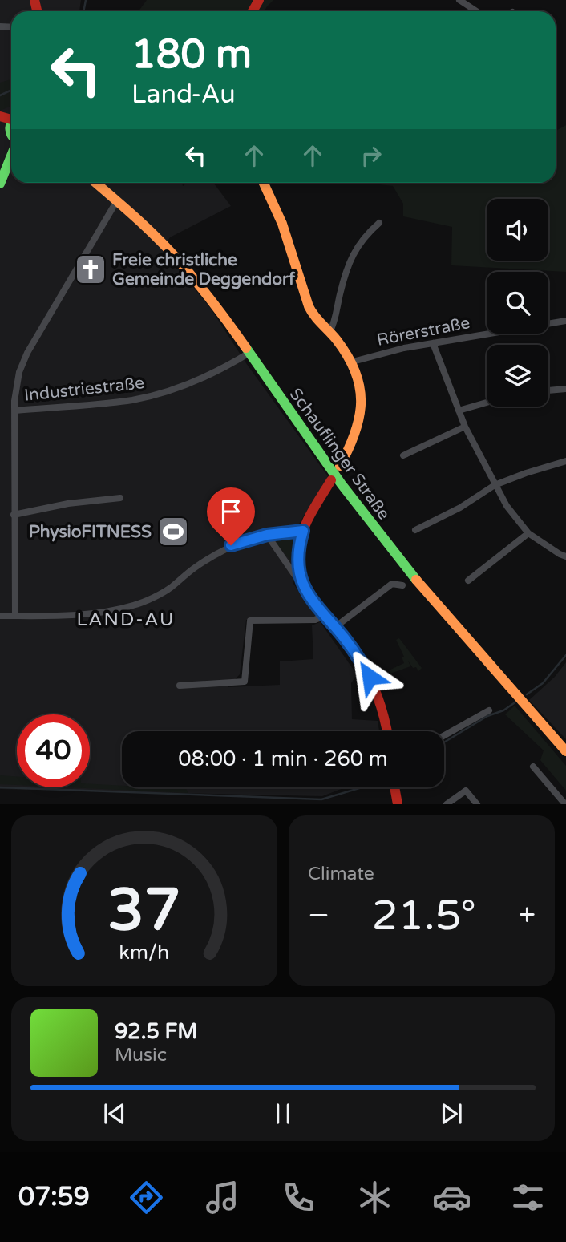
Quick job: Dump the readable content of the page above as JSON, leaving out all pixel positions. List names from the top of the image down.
{
  "streets": {
    "main road": ["Schauflinger Straße"],
    "street": ["Rörerstraße", "Industriestraße"]
  },
  "crossings": [
    ["Industriestraße", "Schauflinger Straße"]
  ],
  "districts": ["LAND-AU"],
  "places": {
    "church": ["Freie christliche Gemeinde Deggendorf"],
    "sports": ["PhysioFITNESS"]
  },
  "page": {
    "turn": ["180 m", "Land-Au"],
    "limit": "40",
    "trip": "08:00 · 1 min · 260 m",
    "tile": "Climate",
    "heat": ["−", "21.5°", "+"],
    "song": ["92.5 FM", "Music"],
    "tabs": "07:59",
    "gauge": ["37", "km/h"]
  }
}
